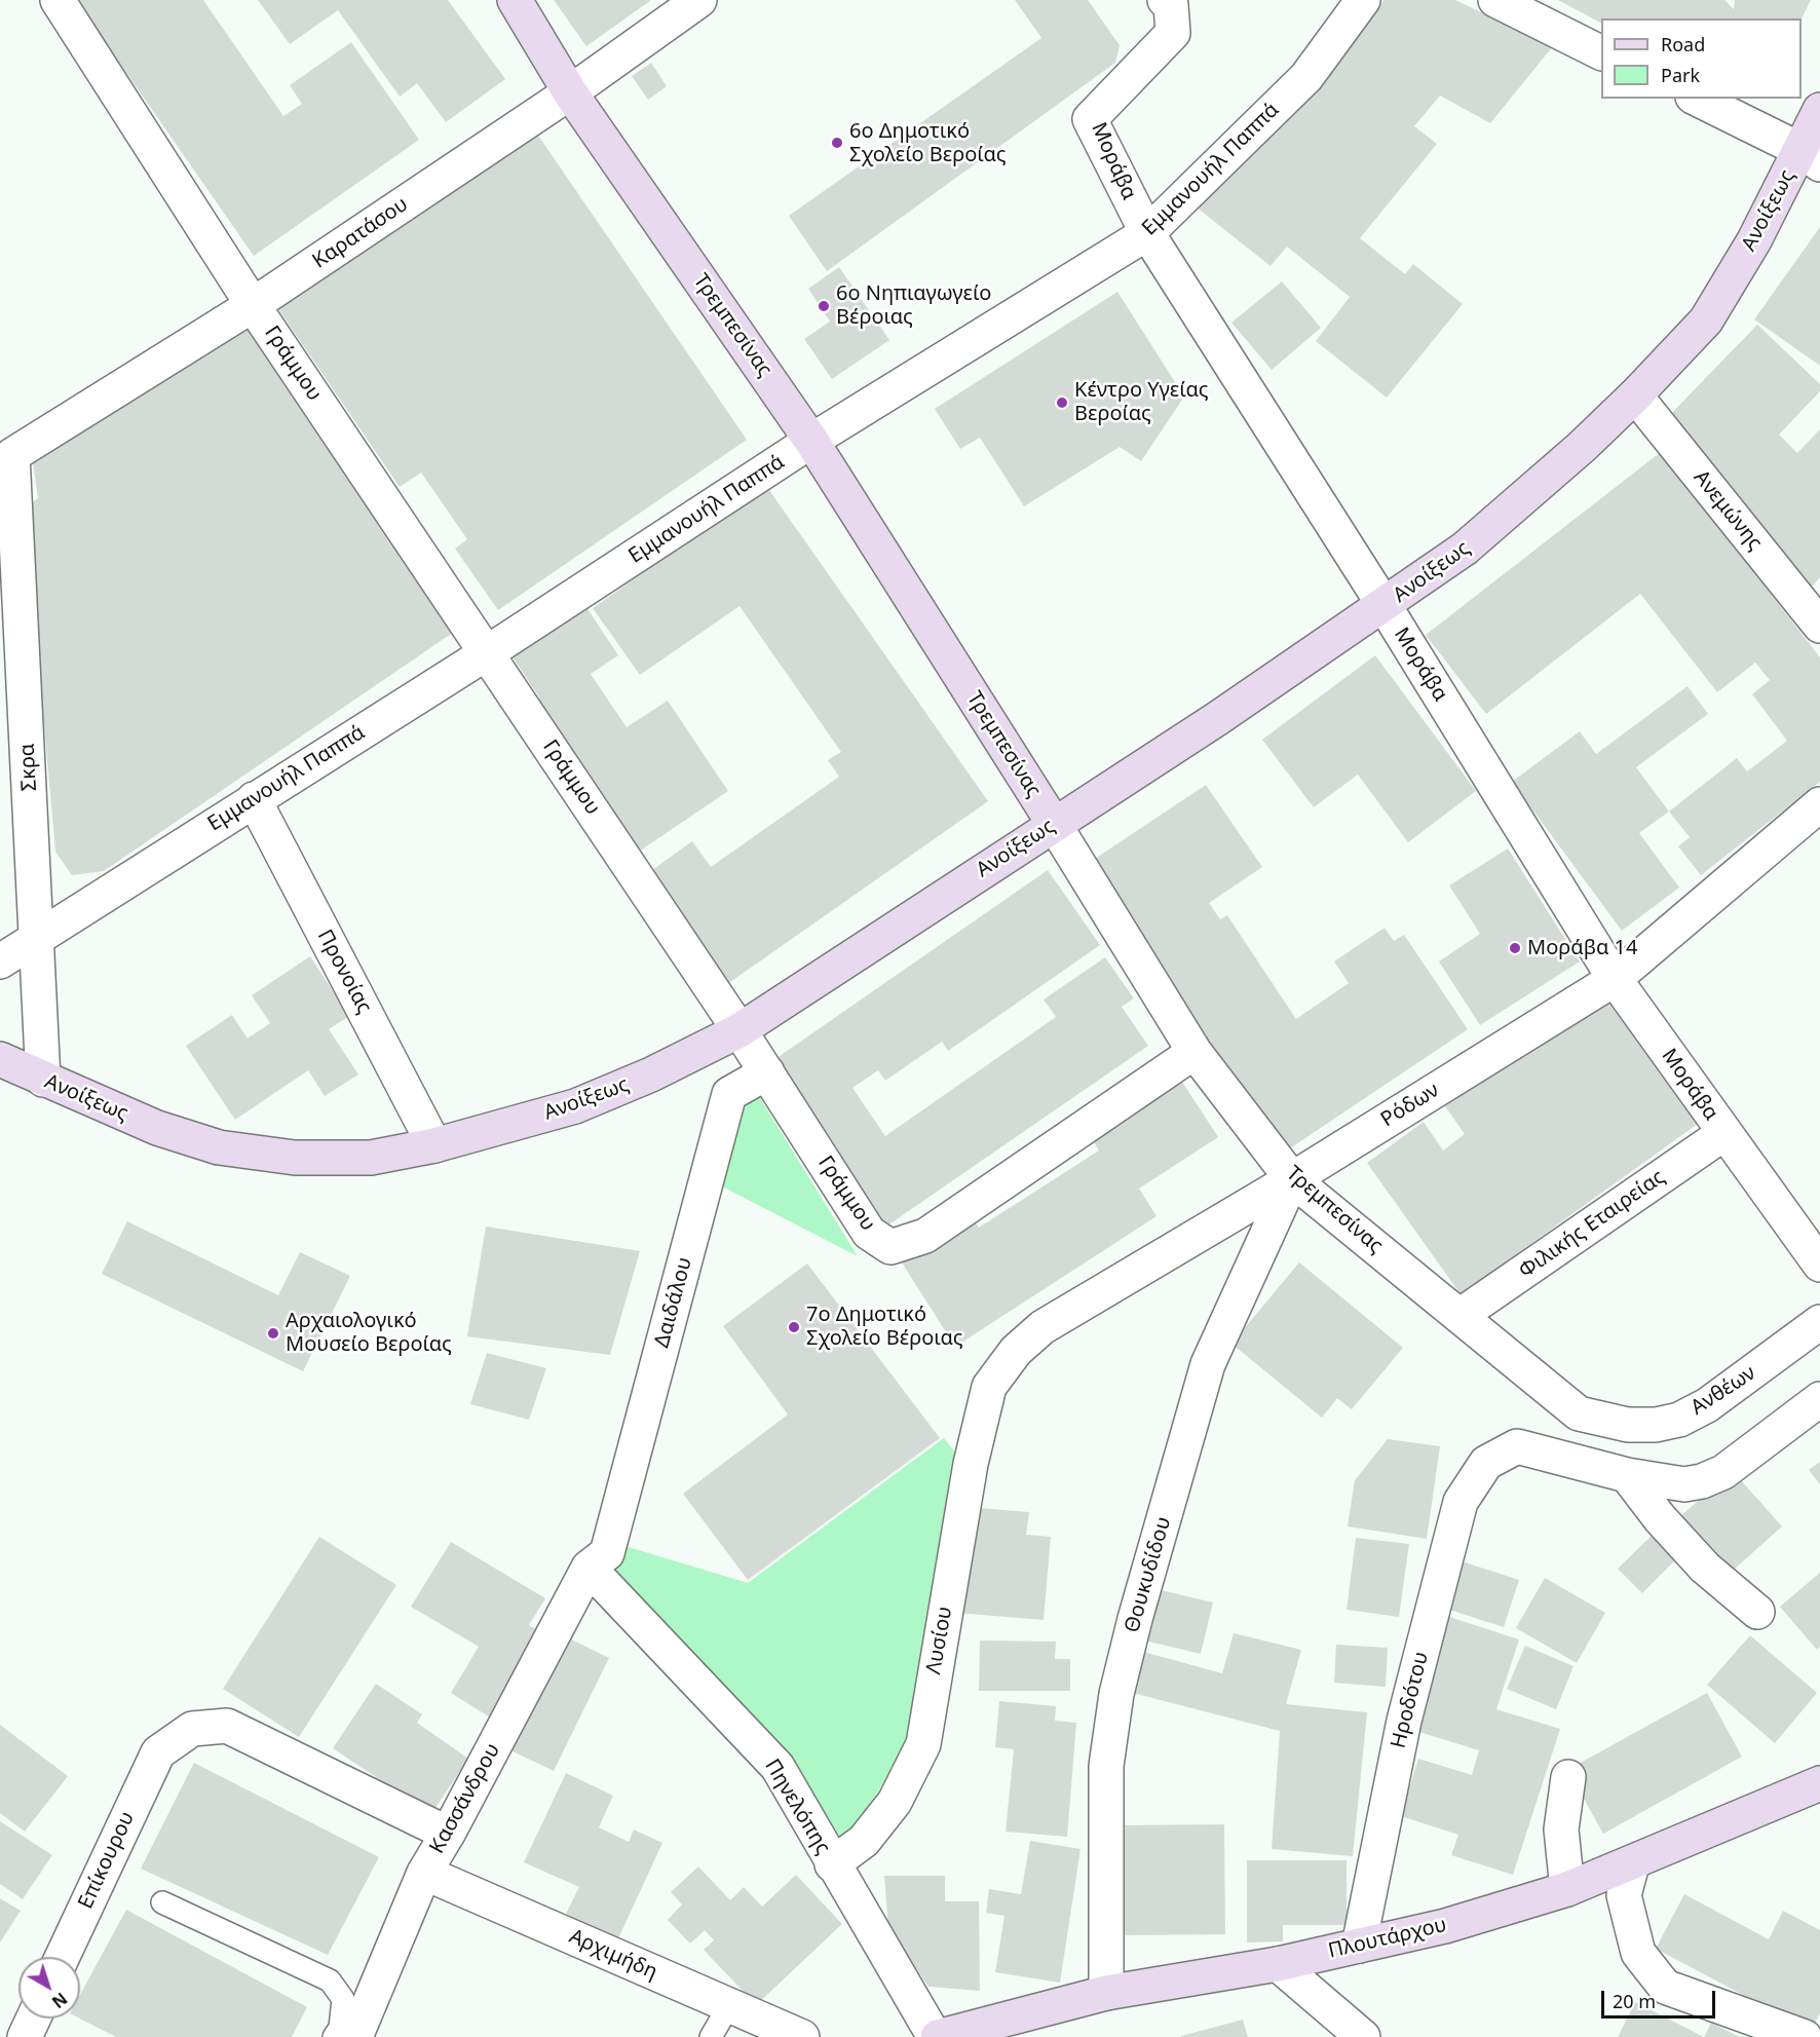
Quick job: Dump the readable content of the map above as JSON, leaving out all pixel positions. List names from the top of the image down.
{
  "streets": {
    "main road": ["Ανοίξεως", "Τρεμπεσίνας", "Πλουτάρχου"],
    "street": [
      "Μοράβα",
      "Εμμανουήλ Παππά",
      "Καρατάσου",
      "Γράμμου",
      "Ανεμώνης",
      "Σκρα",
      "Προνοίας",
      "Ρόδων",
      "Φιλικής Εταιρείας",
      "Δαιδάλου",
      "Ανθέων",
      "Θουκυδίδου",
      "Λυσίου",
      "Ηροδότου",
      "Κασσάνδρου",
      "Πηνελόπης",
      "Επίκουρου",
      "Αρχιμήδη"
    ]
  },
  "crossings": [
    ["Μοράβα", "Εμμανουήλ Παππά"],
    ["Μοράβα", "Ανοίξεως"],
    ["Μοράβα", "Ρόδων"],
    ["Μοράβα", "Φιλικής Εταιρείας"],
    ["Εμμανουήλ Παππά", "Τρεμπεσίνας"],
    ["Εμμανουήλ Παππά", "Γράμμου"],
    ["Εμμανουήλ Παππά", "Σκρα"],
    ["Εμμανουήλ Παππά", "Προνοίας"],
    ["Ανοίξεως", "Τρεμπεσίνας"],
    ["Ανοίξεως", "Γράμμου"],
    ["Ανοίξεως", "Ανεμώνης"],
    ["Ανοίξεως", "Σκρα"],
    ["Ανοίξεως", "Προνοίας"],
    ["Καρατάσου", "Τρεμπεσίνας"],
    ["Καρατάσου", "Γράμμου"],
    ["Καρατάσου", "Σκρα"],
    ["Τρεμπεσίνας", "Γράμμου"],
    ["Τρεμπεσίνας", "Ρόδων"],
    ["Τρεμπεσίνας", "Φιλικής Εταιρείας"],
    ["Τρεμπεσίνας", "Ανθέων"],
    ["Τρεμπεσίνας", "Θουκυδίδου"],
    ["Γράμμου", "Δαιδάλου"],
    ["Ρόδων", "Θουκυδίδου"],
    ["Ρόδων", "Λυσίου"],
    ["Δαιδάλου", "Κασσάνδρου"],
    ["Δαιδάλου", "Πηνελόπης"],
    ["Θουκυδίδου", "Πλουτάρχου"],
    ["Λυσίου", "Πηνελόπης"],
    ["Ηροδότου", "Πλουτάρχου"],
    ["Κασσάνδρου", "Πηνελόπης"],
    ["Κασσάνδρου", "Επίκουρου"],
    ["Κασσάνδρου", "Αρχιμήδη"],
    ["Πηνελόπης", "Πλουτάρχου"]
  ],
  "places": [
    "6ο Δημοτικό Σχολείο Βεροίας",
    "6ο Νηπιαγωγείο Βέροιας",
    "Κέντρο Υγείας Βεροίας",
    "Μοράβα 14",
    "7ο Δημοτικό Σχολείο Βέροιας",
    "Αρχαιολογικό Μουσείο Βεροίας"
  ],
  "legend": ["Road", "Park"],
  "scale_bar": "20 m",
  "north": "bottom right"
}
